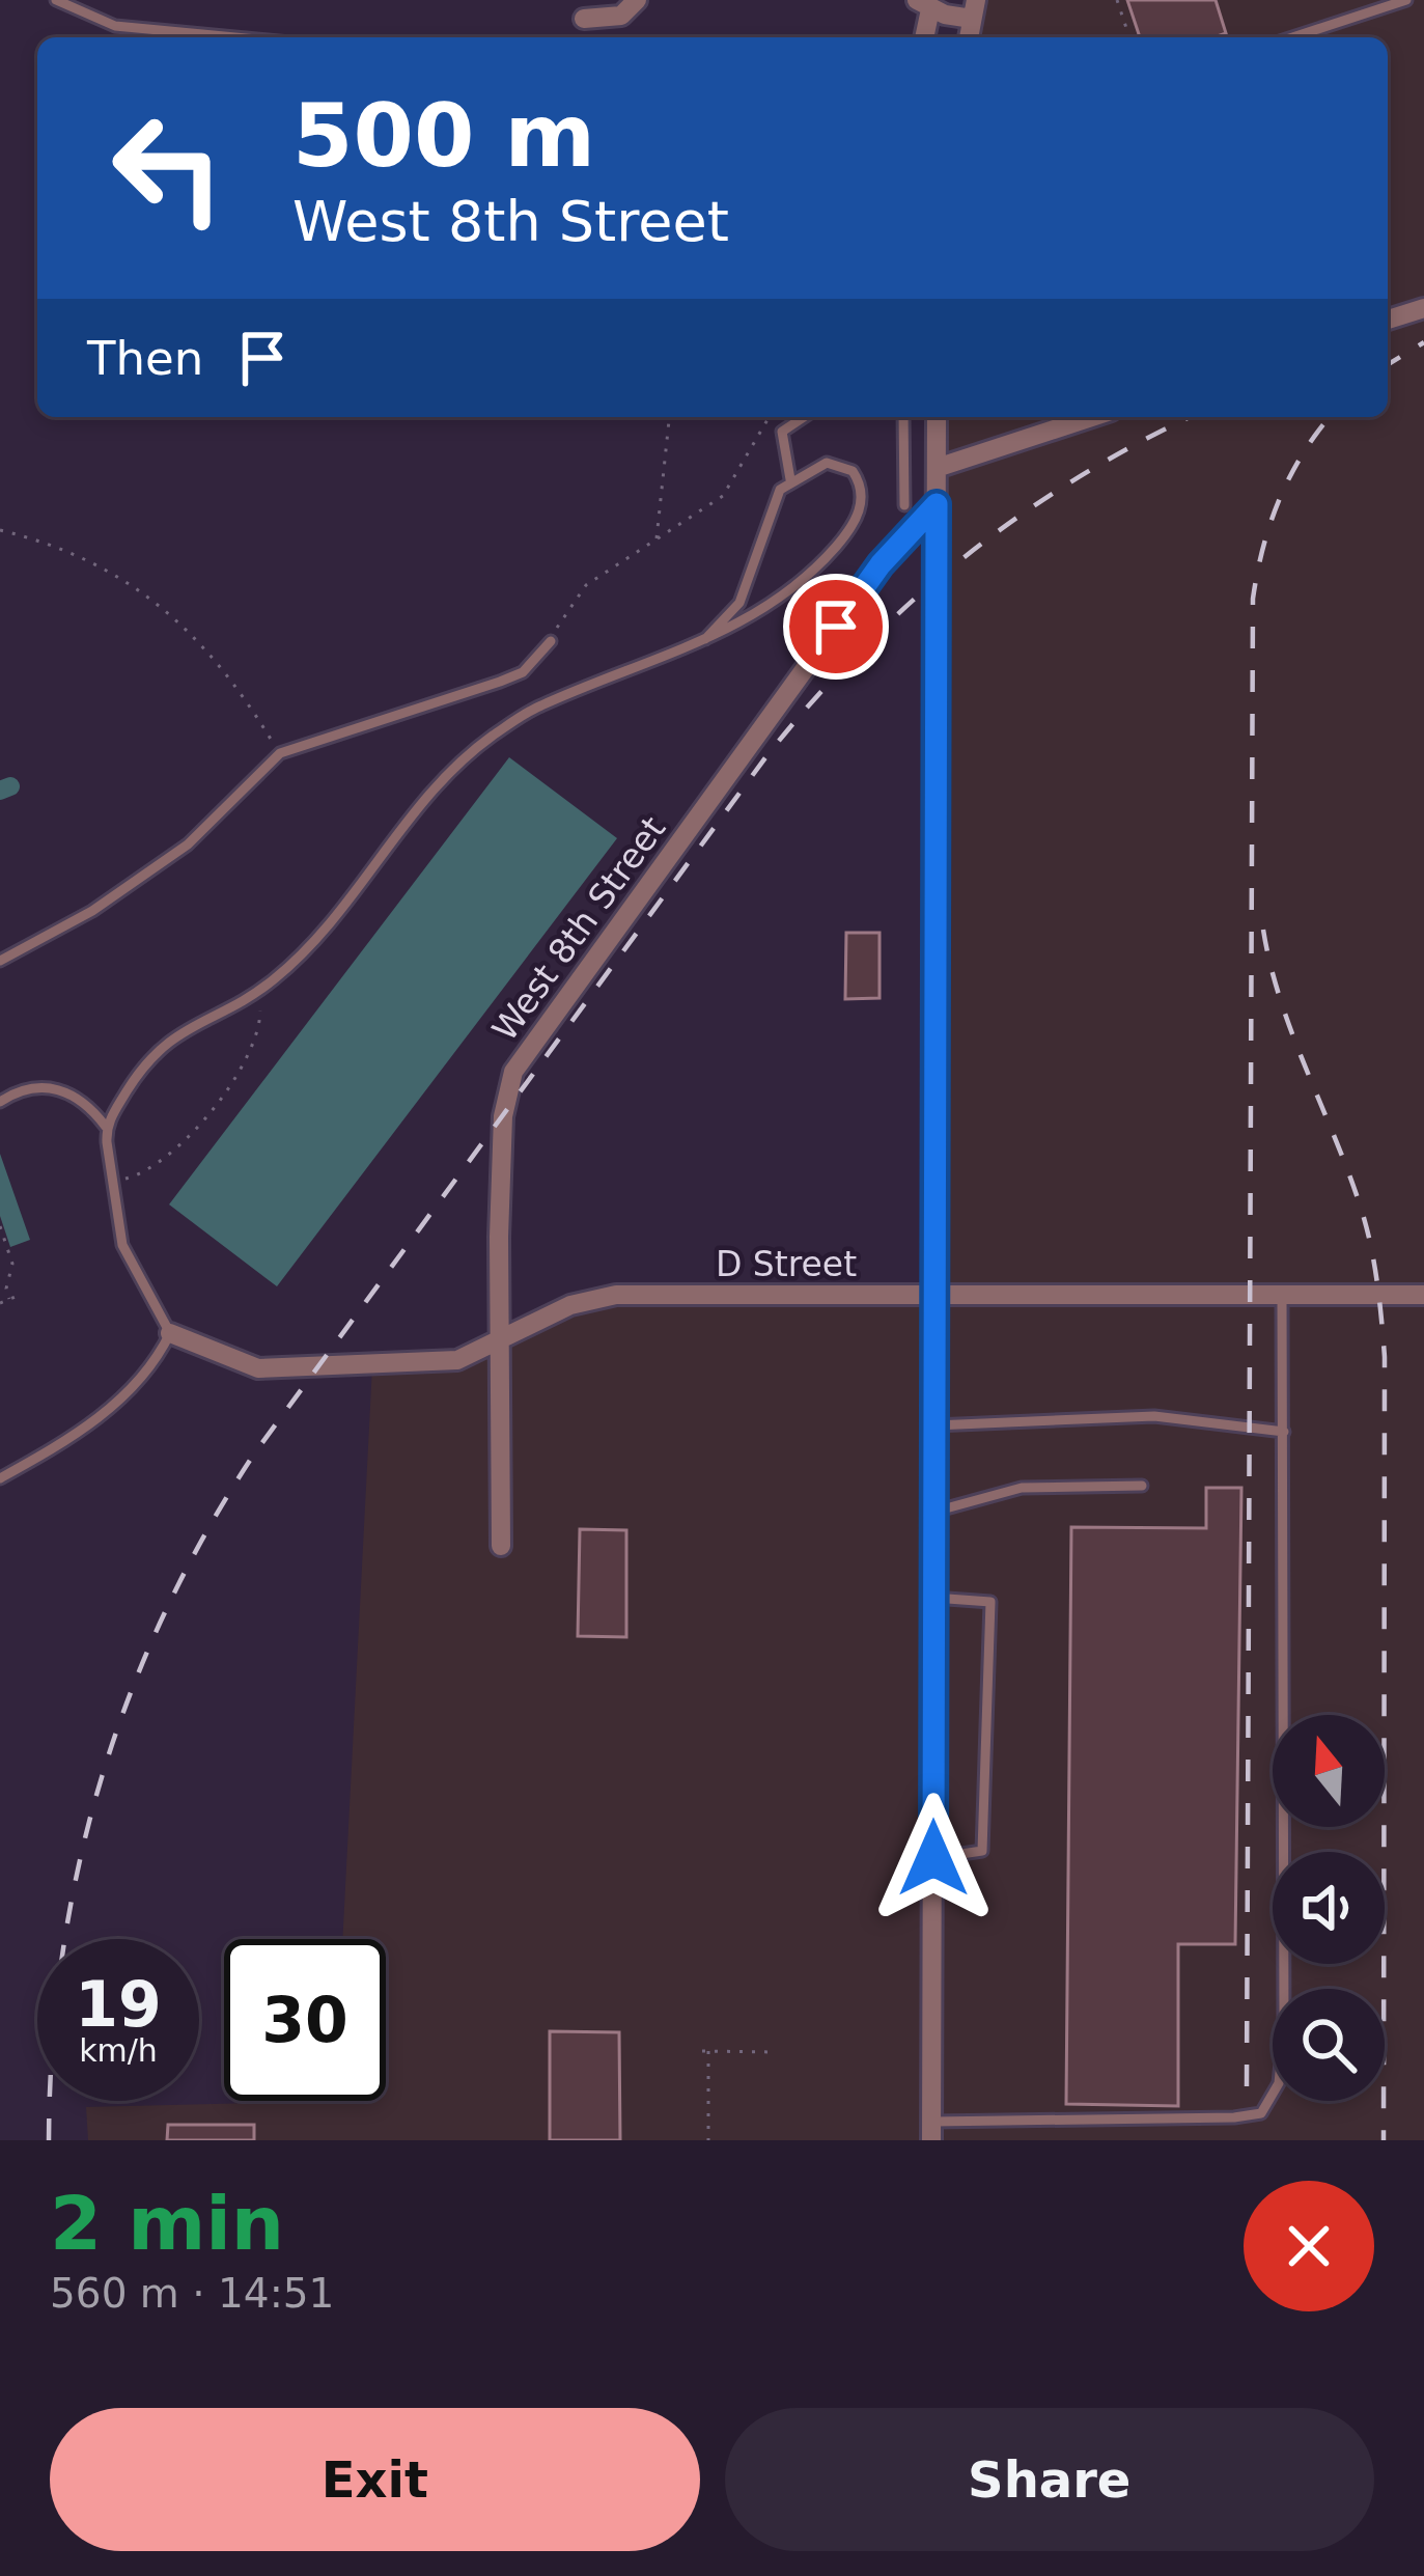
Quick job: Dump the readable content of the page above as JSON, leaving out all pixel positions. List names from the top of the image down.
{
  "streets": {
    "street": ["West 8th Street", "D Street"]
  },
  "crossings": [
    ["West 8th Street", "D Street"]
  ],
  "north": "top",
  "page": {
    "turn": ["500 m", "West 8th Street"],
    "then": "Then",
    "speed": "19 km/h",
    "limit": "30",
    "heading": ["2 min", "560 m · 14:51"],
    "buttons": ["Exit", "Share"]
  }
}
